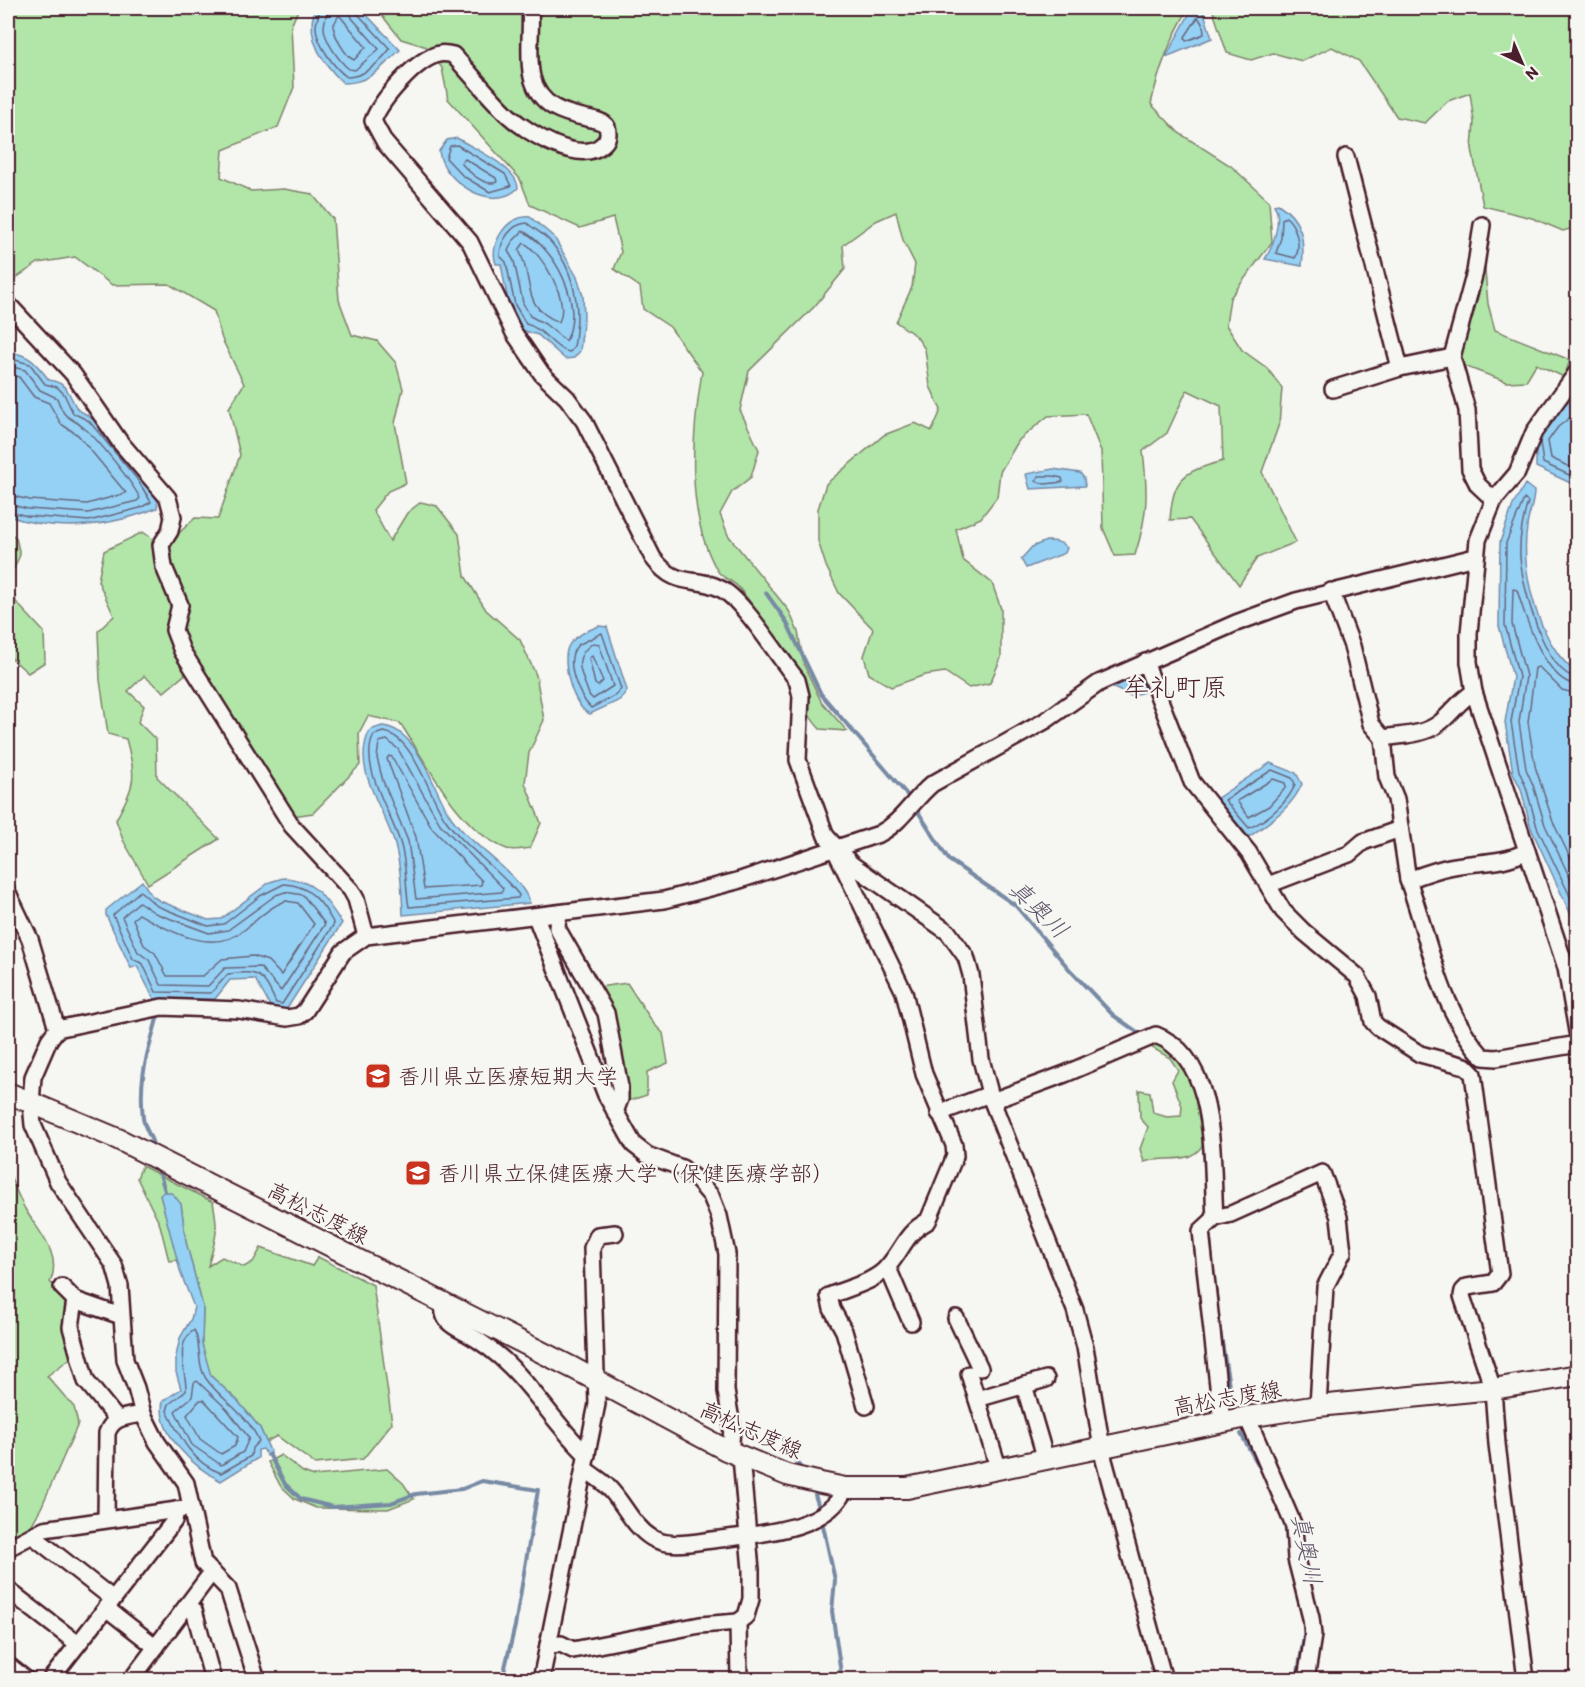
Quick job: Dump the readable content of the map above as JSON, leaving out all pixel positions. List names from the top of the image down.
{
  "streets": {
    "main road": ["高松志度線"]
  },
  "districts": ["牟礼町原"],
  "water": ["真奥川"],
  "places": {
    "school or university": ["香川県立医療短期大学", "香川県立保健医療大学（保健医療学部）"]
  },
  "north": "bottom right"
}
